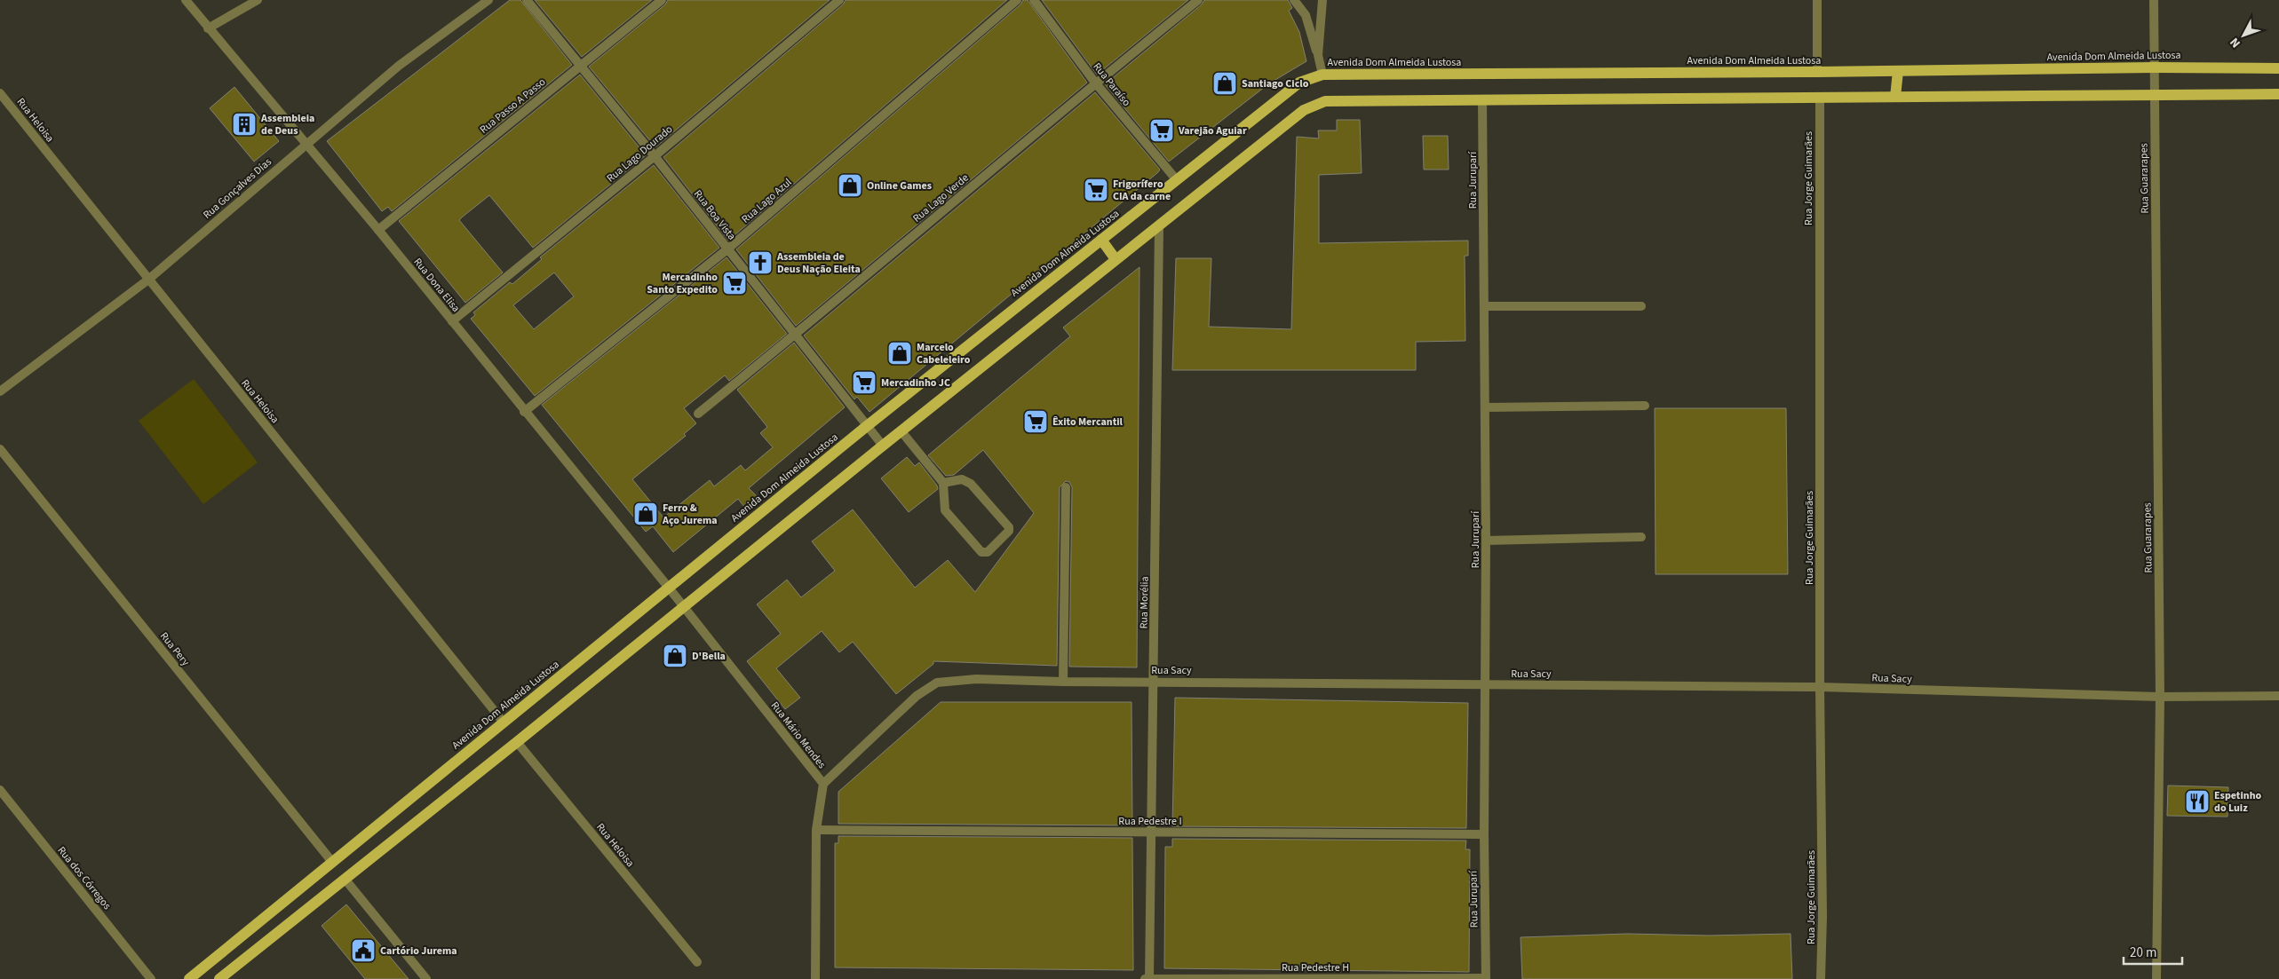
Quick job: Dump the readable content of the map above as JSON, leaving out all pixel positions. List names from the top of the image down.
{
  "streets": {
    "main road": ["Avenida Dom Almeida Lustosa"],
    "street": [
      "Rua Paraíso",
      "Rua Passo A Passo",
      "Rua Heloisa",
      "Rua Lago Dourado",
      "Rua Jorge Guimarães",
      "Rua Guararapes",
      "Rua Juruparí",
      "Rua Gonçalves Días",
      "Rua Lago Verde",
      "Rua Lago Azul",
      "Rua Boa Vista",
      "Rua Dona Elisa",
      "Rua Morélia",
      "Rua Pery",
      "Rua Sacy",
      "Rua Mário Mendes",
      "Rua Pedestre I",
      "Rua dos Córregos",
      "Rua Pedestre H"
    ]
  },
  "crossings": [
    ["Avenida Dom Almeida Lustosa", "Rua Paraíso"],
    ["Avenida Dom Almeida Lustosa", "Rua Heloisa"],
    ["Avenida Dom Almeida Lustosa", "Rua Guararapes"],
    ["Avenida Dom Almeida Lustosa", "Rua Boa Vista"],
    ["Avenida Dom Almeida Lustosa", "Rua Dona Elisa"],
    ["Avenida Dom Almeida Lustosa", "Rua Pery"],
    ["Avenida Dom Almeida Lustosa", "Rua Mário Mendes"],
    ["Rua Paraíso", "Rua Lago Verde"],
    ["Rua Passo A Passo", "Rua Boa Vista"],
    ["Rua Passo A Passo", "Rua Dona Elisa"],
    ["Rua Heloisa", "Rua Gonçalves Días"],
    ["Rua Lago Dourado", "Rua Boa Vista"],
    ["Rua Lago Dourado", "Rua Dona Elisa"],
    ["Rua Jorge Guimarães", "Rua Sacy"],
    ["Rua Guararapes", "Rua Sacy"],
    ["Rua Juruparí", "Rua Sacy"],
    ["Rua Juruparí", "Rua Pedestre I"],
    ["Rua Juruparí", "Rua Pedestre H"],
    ["Rua Gonçalves Días", "Rua Dona Elisa"],
    ["Rua Lago Verde", "Rua Boa Vista"],
    ["Rua Lago Azul", "Rua Boa Vista"],
    ["Rua Lago Azul", "Rua Dona Elisa"],
    ["Rua Dona Elisa", "Rua Mário Mendes"],
    ["Rua Morélia", "Rua Sacy"],
    ["Rua Morélia", "Rua Pedestre I"],
    ["Rua Morélia", "Rua Pedestre H"],
    ["Rua Sacy", "Rua Mário Mendes"],
    ["Rua Mário Mendes", "Rua Pedestre I"]
  ],
  "places": {
    "shop": [
      "Santiago Ciclo",
      "Online Games",
      "Marcelo Cabeleleiro",
      "Ferro & Aço Jurema",
      "D'Bella"
    ],
    "building": ["Assembleia de Deus"],
    "supermarket": [
      "Varejão Aguiar",
      "Frigorífero CIA da carne",
      "Mercadinho Santo Expedito",
      "Mercadinho JC",
      "Êxito Mercantil"
    ],
    "church": ["Assembleia de Deus Nação Eleita"],
    "restaurant": ["Espetinho do Luiz"],
    "public building": ["Cartório Jurema"]
  },
  "scale_bar": "20 m",
  "north": "bottom left"
}
